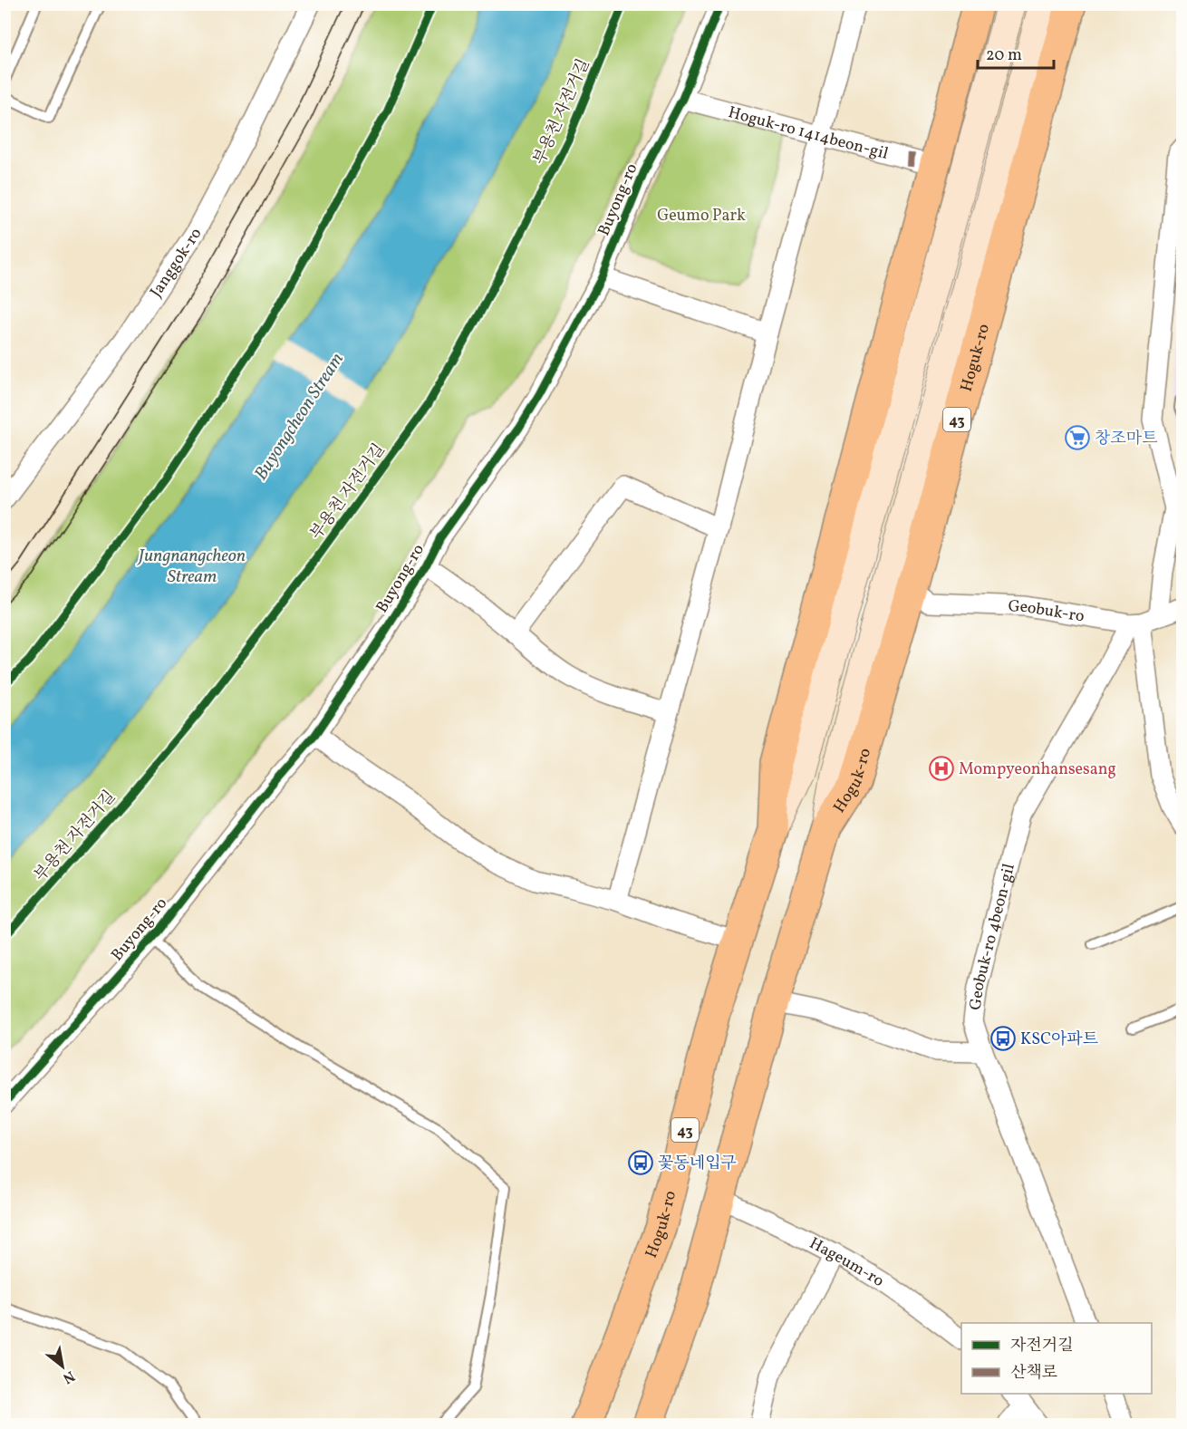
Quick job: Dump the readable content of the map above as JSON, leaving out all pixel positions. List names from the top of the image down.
{
  "streets": {
    "main road": ["Hoguk-ro", "43"],
    "street": [
      "Hoguk-ro 1414beon-gil",
      "Buyong-ro",
      "Janggok-ro",
      "Geobuk-ro",
      "Geobuk-ro 4beon-gil",
      "Hageum-ro"
    ],
    "cycle path": ["부용천 자전거길"]
  },
  "crossings": [
    ["Hoguk-ro 1414beon-gil", "Buyong-ro"],
    ["Hoguk-ro 1414beon-gil", "Hoguk-ro"],
    ["Hoguk-ro", "Geobuk-ro"],
    ["Hoguk-ro", "Hageum-ro"],
    ["Geobuk-ro", "Geobuk-ro 4beon-gil"]
  ],
  "water": ["Buyongcheon Stream", "Jungnangcheon Stream"],
  "parks": ["Geumo Park"],
  "places": {
    "supermarket": ["창조마트"],
    "hospital": ["Mompyeonhansesang"],
    "bus stop": ["KSC아파트", "꽃동네입구"]
  },
  "legend": ["자전거길", "산책로"],
  "scale_bar": "20 m",
  "north": "bottom right"
}
